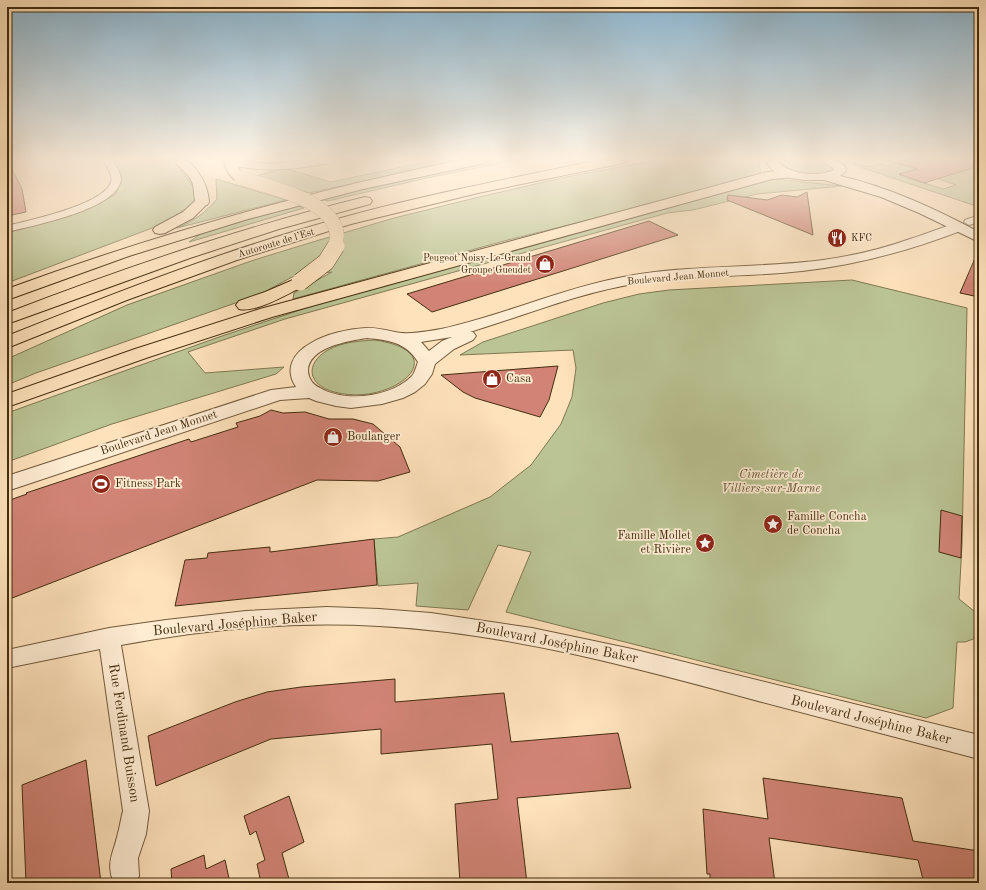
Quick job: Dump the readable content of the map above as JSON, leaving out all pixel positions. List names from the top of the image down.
{
  "streets": {
    "highway": ["Autoroute de l’Est"],
    "street": ["Boulevard Jean Monnet", "Boulevard Joséphine Baker", "Rue Ferdinand Buisson"]
  },
  "crossings": [
    ["Boulevard Joséphine Baker", "Rue Ferdinand Buisson"]
  ],
  "parks": ["Cimetière de Villiers-sur-Marne"],
  "places": {
    "restaurant": ["KFC"],
    "shop": ["Peugeot Noisy-Le-Grand Groupe Gueudet", "Casa", "Boulanger"],
    "sports": ["Fitness Park"],
    "place": ["Famille Concha de Concha", "Famille Mollet et Rivière"]
  }
}
